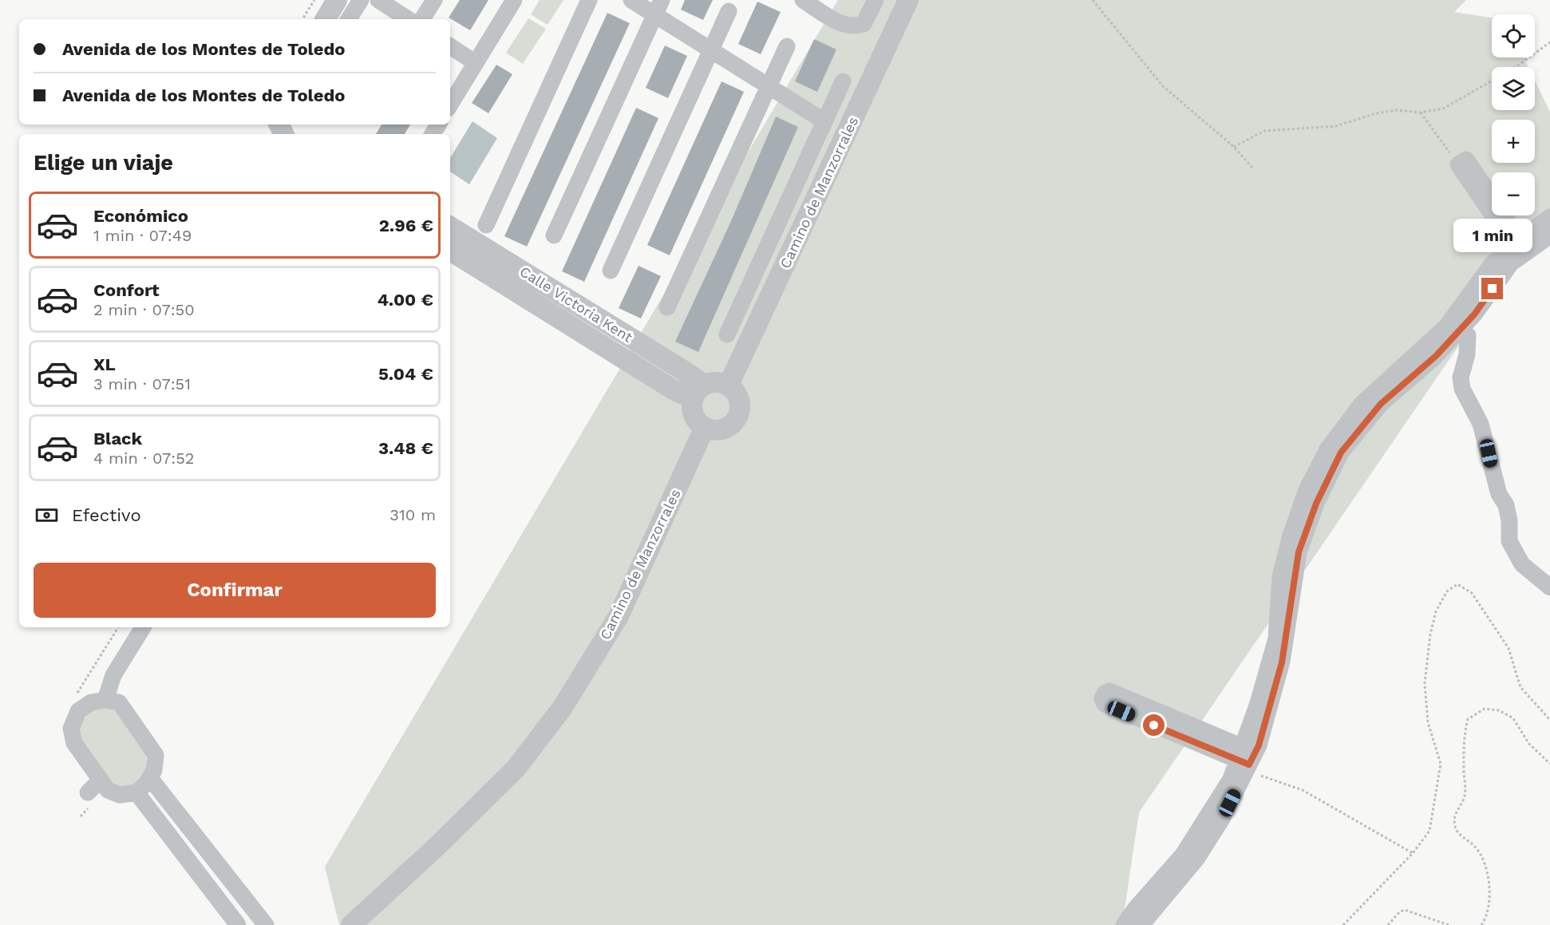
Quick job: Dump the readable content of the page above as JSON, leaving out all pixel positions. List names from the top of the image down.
{
  "streets": {
    "street": ["Camino de Manzorrales", "Calle Victoria Kent"]
  },
  "crossings": [
    ["Camino de Manzorrales", "Calle Victoria Kent"]
  ],
  "page": {
    "map_buttons": ["+", "−"],
    "banner": ["Avenida de los Montes de Toledo", "Avenida de los Montes de Toledo"],
    "heading": "Elige un viaje",
    "list": [
      {
        "name": "Económico",
        "note": "1 min · 07:49",
        "value": "2.96 €"
      },
      {
        "name": "Confort",
        "note": "2 min · 07:50",
        "value": "4.00 €"
      },
      {
        "name": "XL",
        "note": "3 min · 07:51",
        "value": "5.04 €"
      },
      {
        "name": "Black",
        "note": "4 min · 07:52",
        "value": "3.48 €"
      }
    ],
    "bubble": "1 min",
    "pay": ["Efectivo", "310 m"],
    "buttons": "Confirmar"
  }
}
